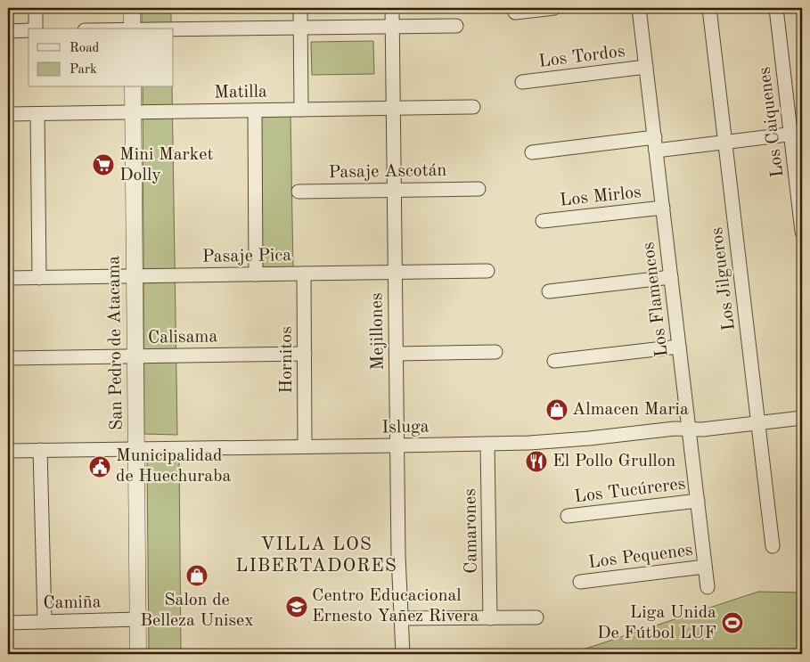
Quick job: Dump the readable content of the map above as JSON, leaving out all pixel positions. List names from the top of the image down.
{
  "streets": {
    "street": [
      "Los Tordos",
      "Matilla",
      "Los Caiquenes",
      "Pasaje Ascotán",
      "Los Mirlos",
      "Pasaje Pica",
      "Los Jilgueros",
      "Los Flamencos",
      "Mejillones",
      "Calisama",
      "San Pedro de Atacama",
      "Hornitos",
      "Isluga",
      "Los Tucúreres",
      "Camarones",
      "Los Pequenes",
      "Camiña"
    ]
  },
  "crossings": [
    ["Los Tordos", "Los Flamencos"],
    ["Matilla", "Mejillones"],
    ["Matilla", "San Pedro de Atacama"],
    ["Pasaje Ascotán", "Mejillones"],
    ["Los Mirlos", "Los Flamencos"],
    ["Pasaje Pica", "Mejillones"],
    ["Pasaje Pica", "San Pedro de Atacama"],
    ["Pasaje Pica", "Hornitos"],
    ["Los Jilgueros", "Isluga"],
    ["Los Flamencos", "Isluga"],
    ["Los Flamencos", "Los Tucúreres"],
    ["Los Flamencos", "Los Pequenes"],
    ["Mejillones", "Isluga"],
    ["Calisama", "San Pedro de Atacama"],
    ["Calisama", "Hornitos"],
    ["San Pedro de Atacama", "Isluga"],
    ["San Pedro de Atacama", "Camiña"],
    ["Hornitos", "Isluga"],
    ["Isluga", "Camarones"]
  ],
  "districts": ["VILLA LOS LIBERTADORES"],
  "places": {
    "supermarket": ["Mini Market Dolly"],
    "shop": ["Almacen Maria", "Salon de Belleza Unisex"],
    "restaurant": ["El Pollo Grullon"],
    "public building": ["Municipalidad de Huechuraba"],
    "school or university": ["Centro Educacional Ernesto Yañez Rivera"],
    "sports": ["Liga Unida De Fútbol LUF"]
  },
  "legend": ["Road", "Park"]
}
